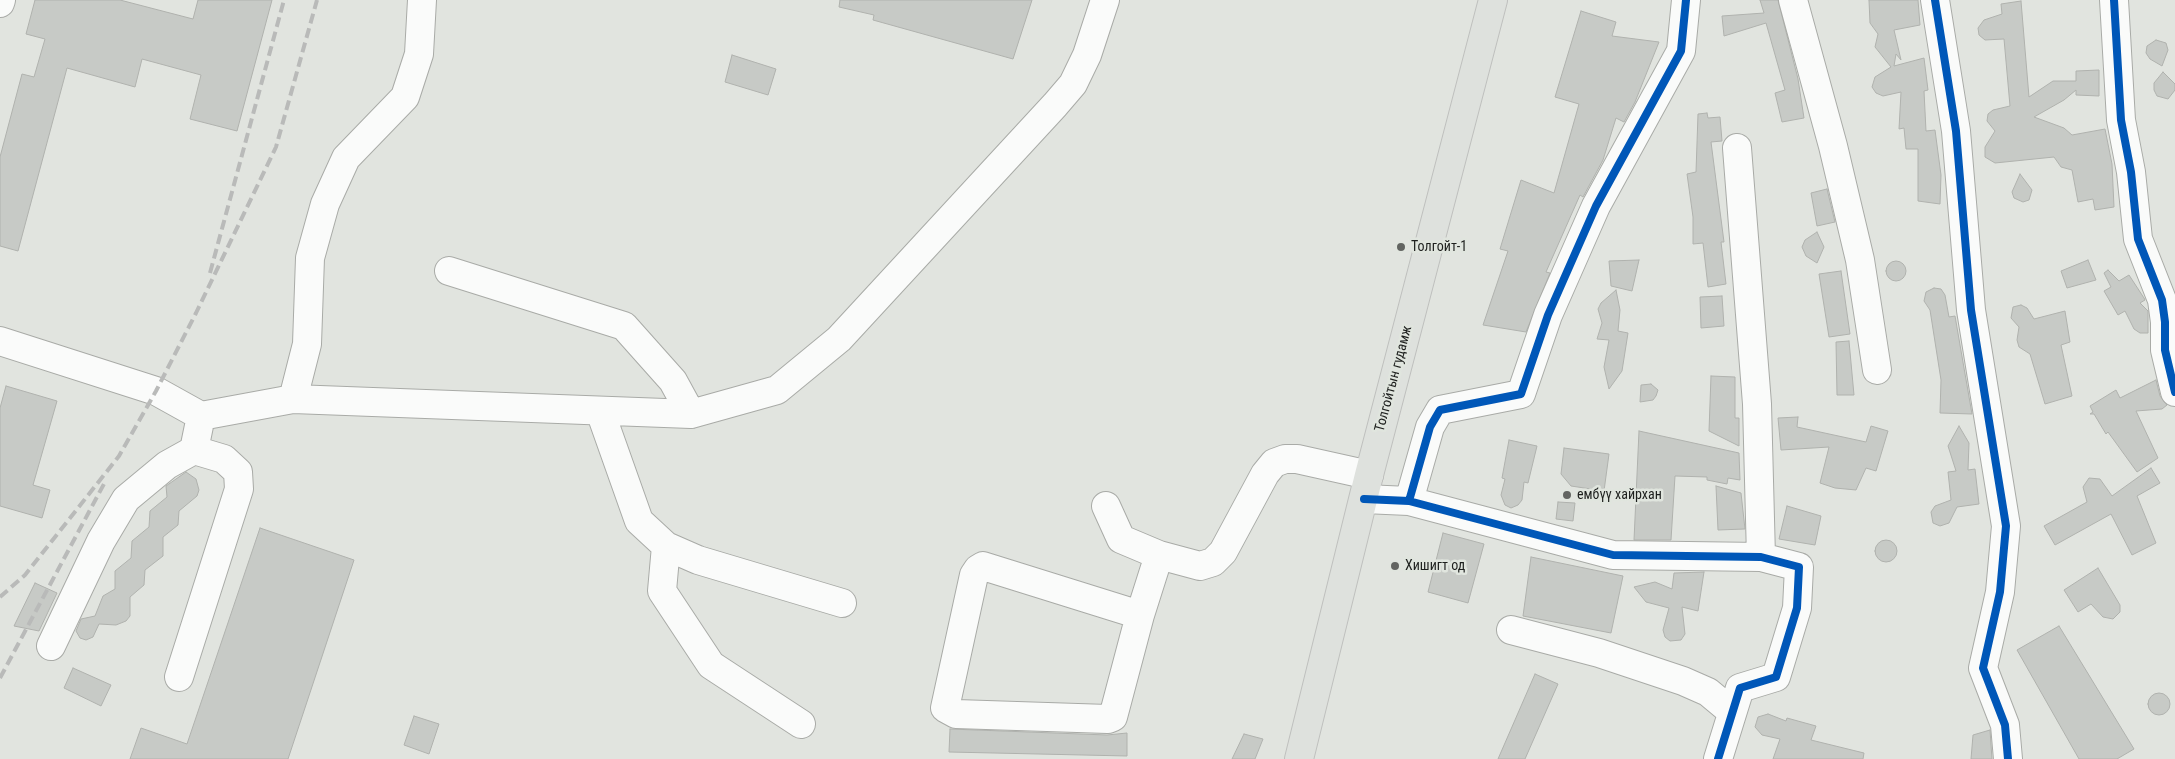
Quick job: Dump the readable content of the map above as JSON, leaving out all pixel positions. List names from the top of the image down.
{
  "streets": {
    "main road": ["Толгойтын гудамж"]
  },
  "places": ["Толгойт-1", "ембүү хайрхан", "Хишигт од"]
}
